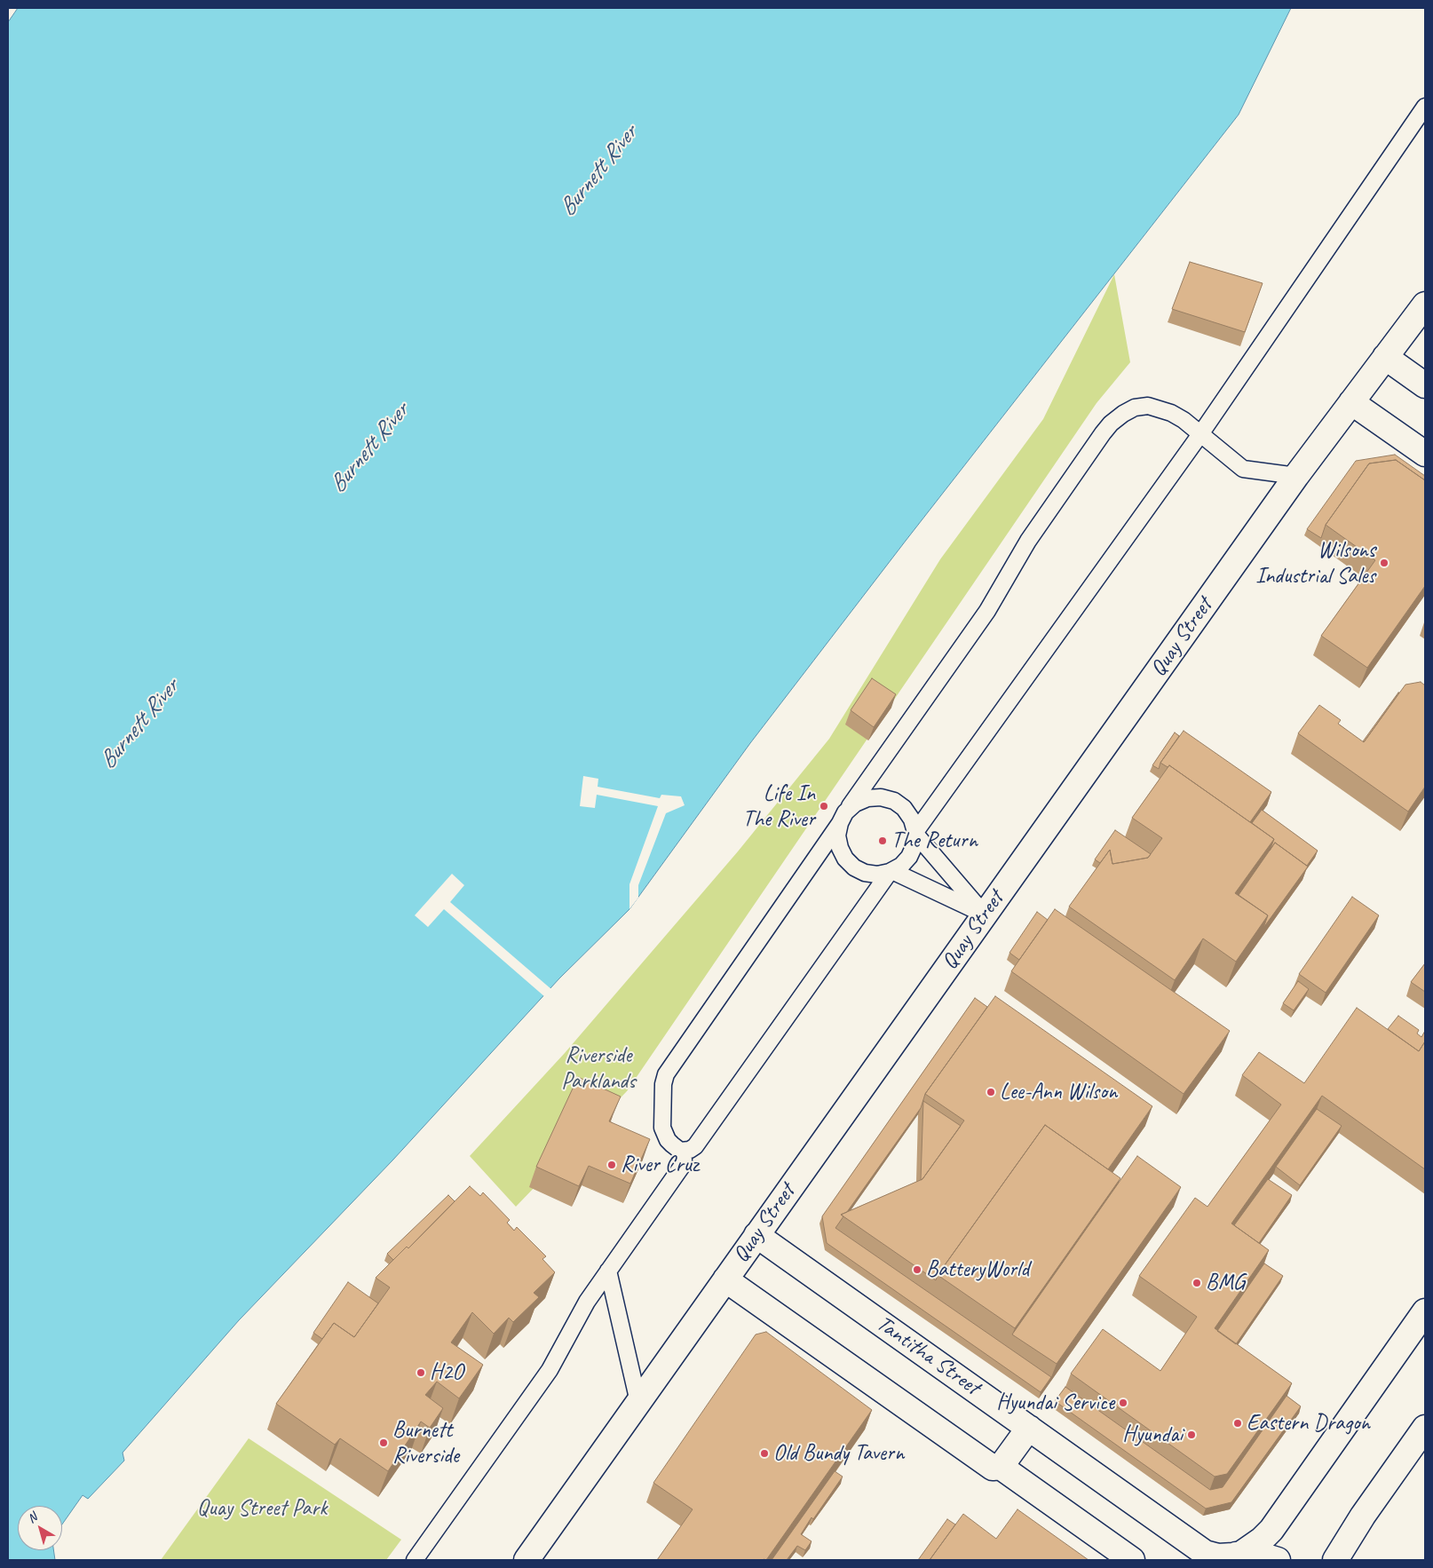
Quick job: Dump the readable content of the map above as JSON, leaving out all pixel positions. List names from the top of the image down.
{
  "streets": {
    "main road": ["Quay Street", "Tantitha Street"]
  },
  "crossings": [
    ["Quay Street", "Tantitha Street"]
  ],
  "water": ["Burnett River"],
  "parks": ["Riverside Parklands", "Quay Street Park"],
  "places": [
    "Wilsons Industrial Sales",
    "Life In The River",
    "The Return",
    "Lee-Ann Wilson",
    "River Cruz",
    "BatteryWorld",
    "BMG",
    "H2O",
    "Hyundai Service",
    "Eastern Dragon",
    "Hyundai",
    "Burnett Riverside",
    "Old Bundy Tavern"
  ],
  "north": "top left"
}
